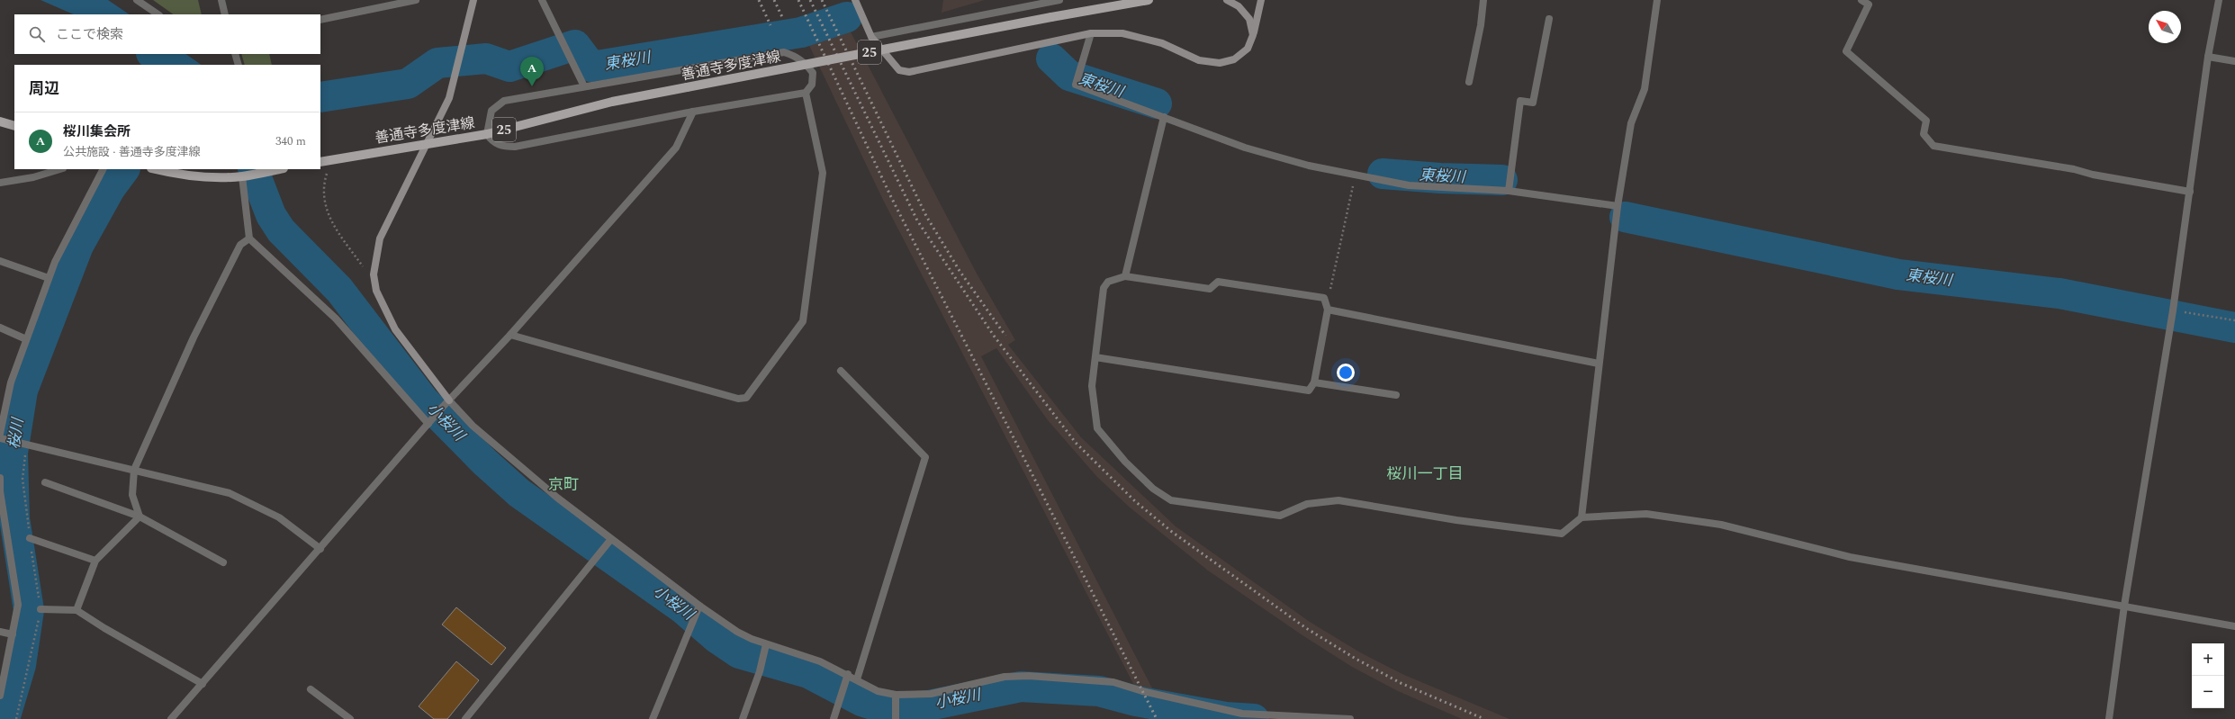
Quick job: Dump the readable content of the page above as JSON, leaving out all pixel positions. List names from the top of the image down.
{
  "streets": {
    "main road": ["25", "善通寺多度津線"]
  },
  "districts": ["桜川一丁目", "京町"],
  "water": ["東桜川", "小桜川", "桜川"],
  "north": "top left",
  "page": {
    "search": "ここで検索",
    "pins": "A",
    "heading": "周辺",
    "list": [
      {
        "mark": "A",
        "name": "桜川集会所",
        "note": "公共施設 · 善通寺多度津線",
        "value": "340 m"
      }
    ],
    "map_buttons": ["+", "−"]
  }
}
